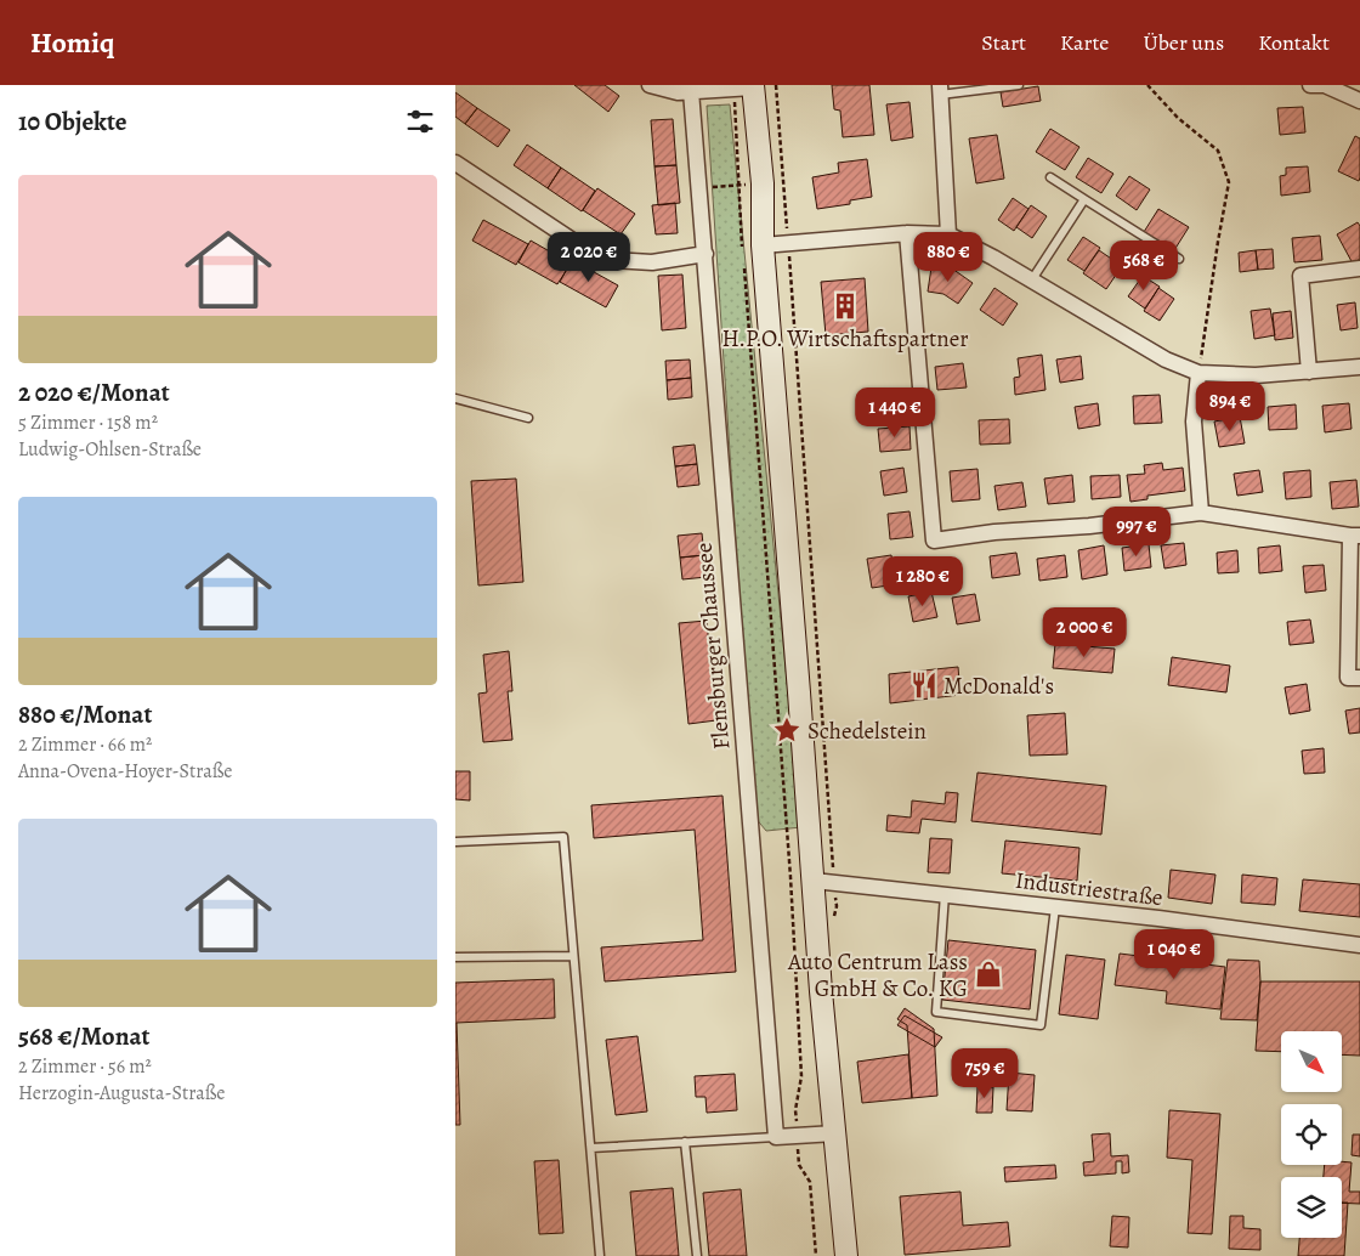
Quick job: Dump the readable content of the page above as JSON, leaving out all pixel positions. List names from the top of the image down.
{
  "streets": {
    "street": ["Flensburger Chaussee", "Industriestraße"]
  },
  "places": {
    "building": ["H.P.O. Wirtschaftspartner"],
    "restaurant": ["McDonald's"],
    "place": ["Schedelstein"],
    "shop": ["Auto Centrum Lass GmbH & Co. KG"]
  },
  "north": "bottom right",
  "page": {
    "header": "Homiq",
    "nav": [
      "Start",
      "Karte",
      "Über uns",
      "Kontakt"
    ],
    "heading": "10 Objekte",
    "list": [
      {
        "name": "2 020 €/Monat",
        "note": "5 Zimmer · 158 m² · Ludwig-Ohlsen-Straße"
      },
      {
        "name": "880 €/Monat",
        "note": "2 Zimmer · 66 m² · Anna-Ovena-Hoyer-Straße"
      },
      {
        "name": "568 €/Monat",
        "note": "2 Zimmer · 56 m² · Herzogin-Augusta-Straße"
      }
    ],
    "price": [
      "2 020 €",
      "880 €",
      "568 €",
      "894 €",
      "1 440 €",
      "997 €",
      "1 280 €",
      "2 000 €",
      "1 040 €",
      "759 €"
    ]
  }
}
